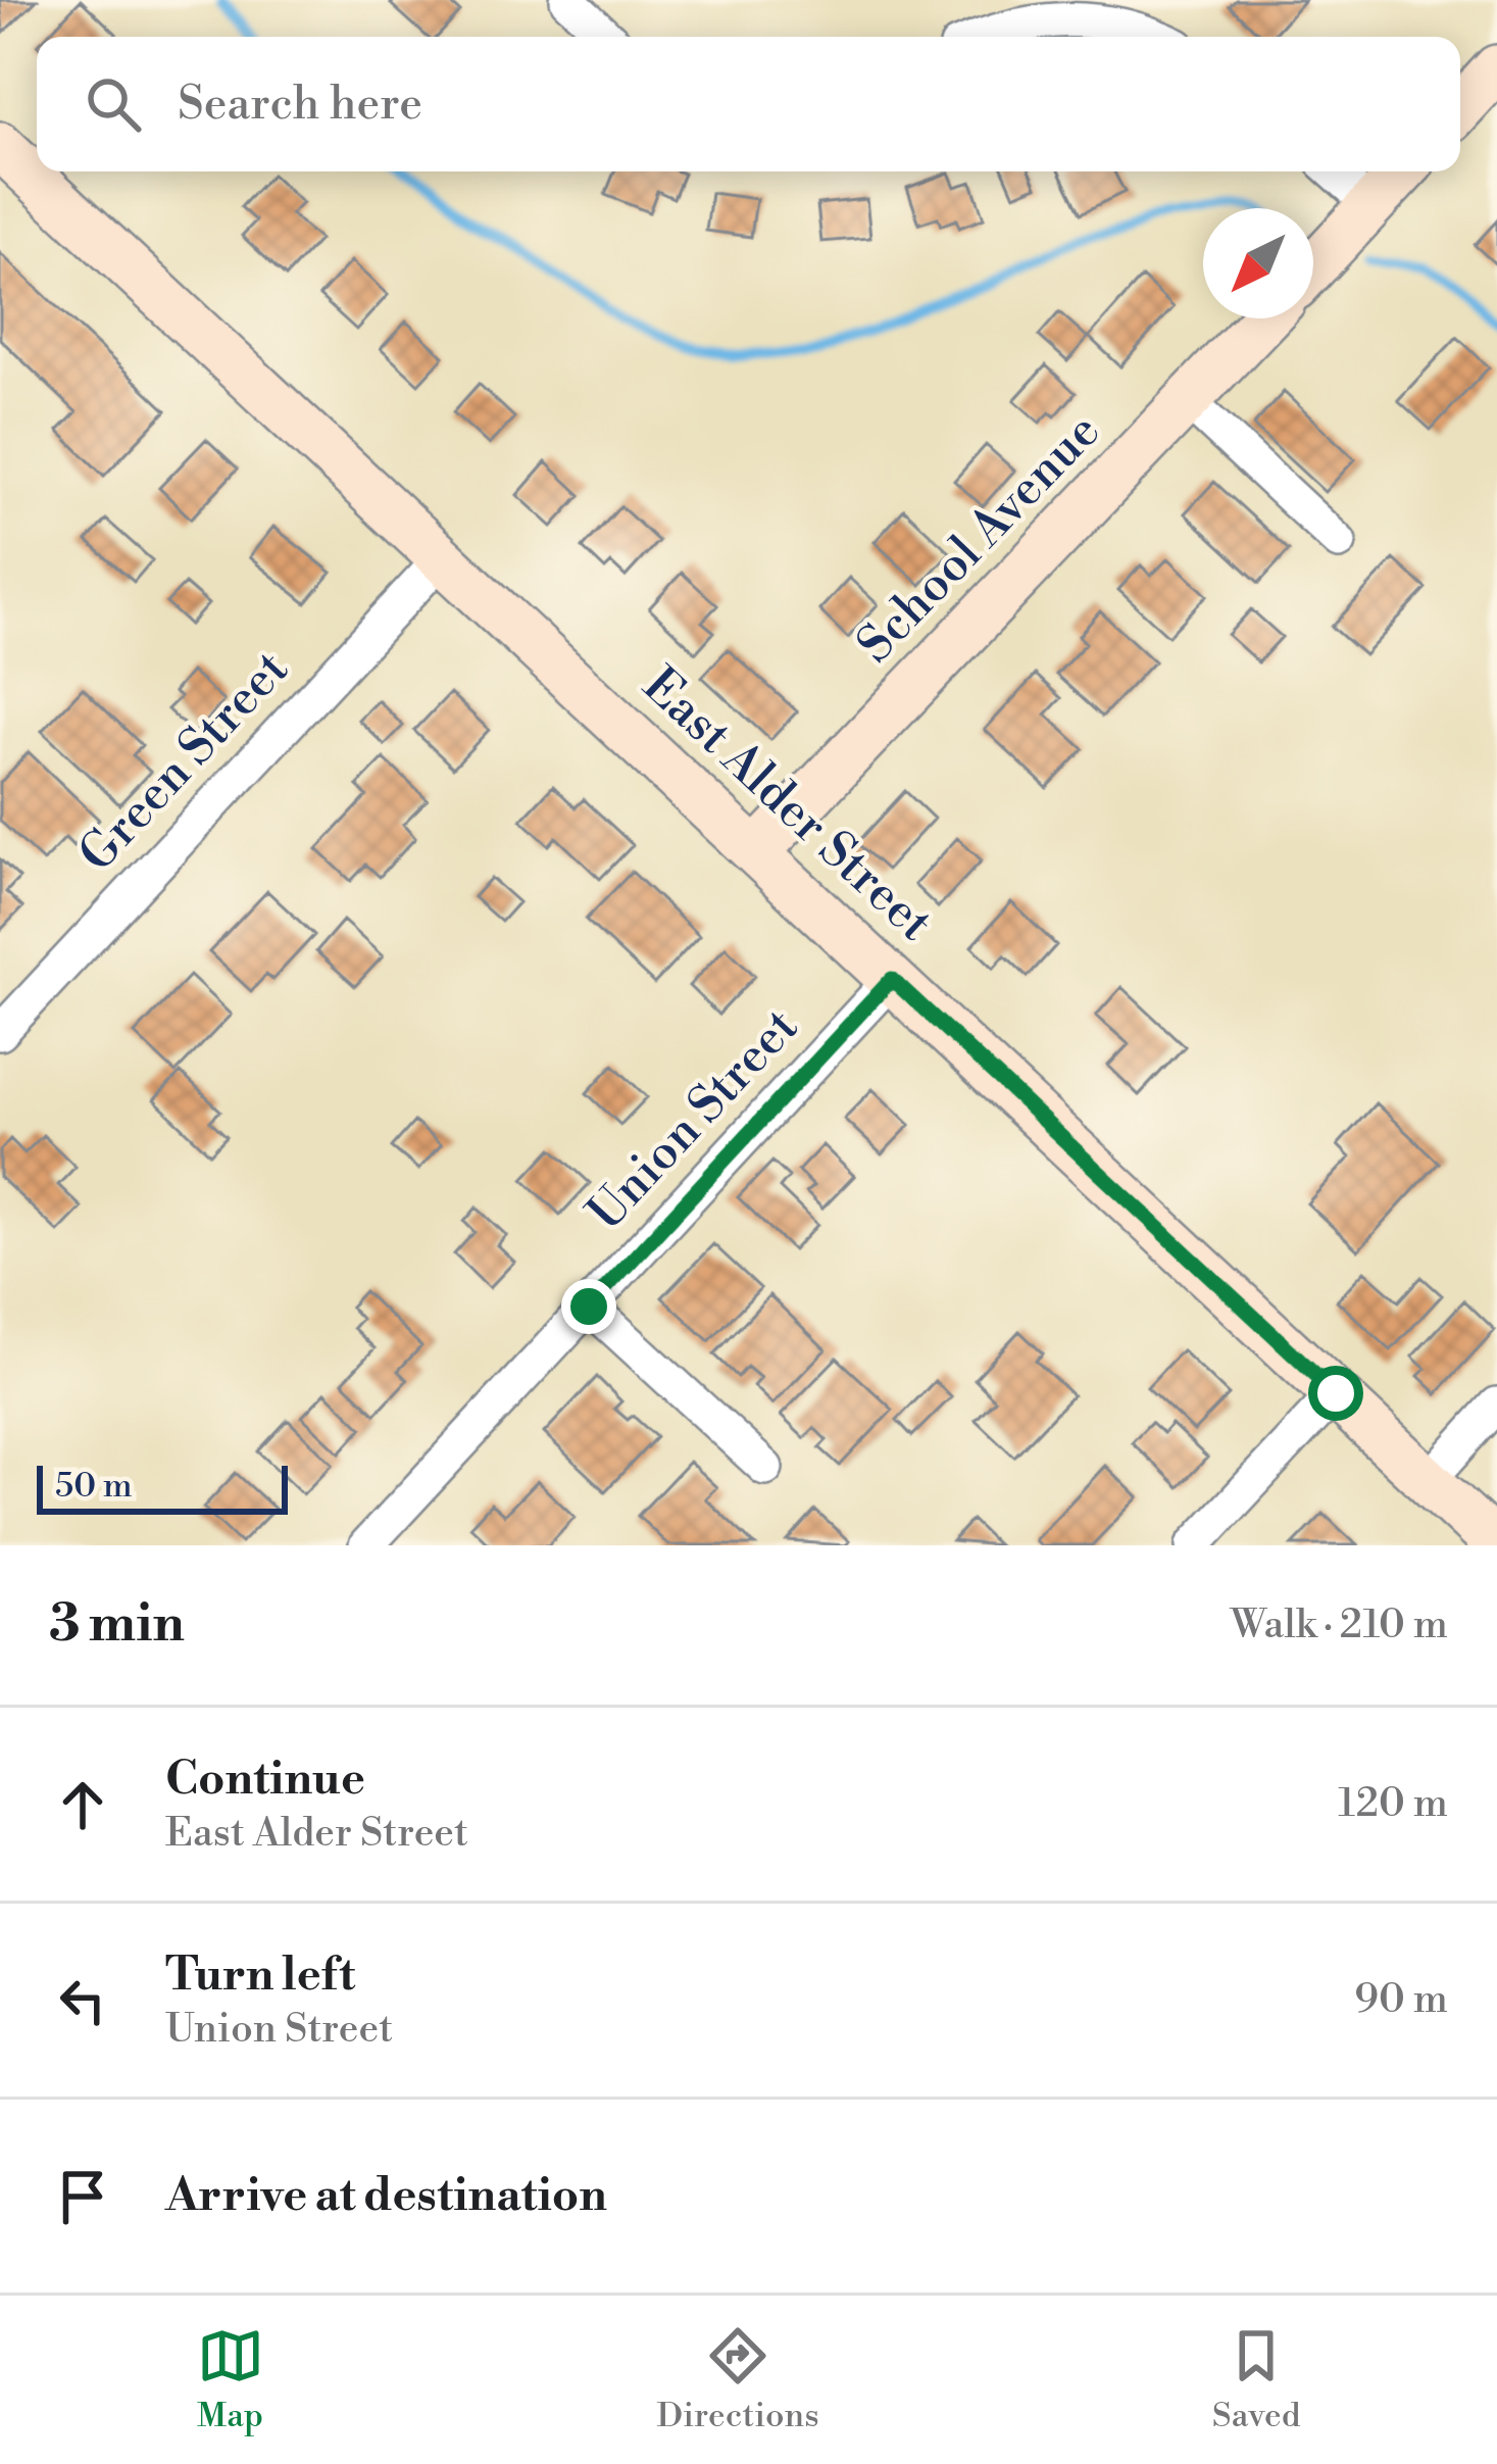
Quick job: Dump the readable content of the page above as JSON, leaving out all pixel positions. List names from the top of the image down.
{
  "streets": {
    "main road": ["School Avenue", "East Alder Street"],
    "street": ["Green Street", "Union Street"]
  },
  "crossings": [
    ["School Avenue", "East Alder Street"],
    ["Green Street", "East Alder Street"],
    ["East Alder Street", "Union Street"]
  ],
  "scale_bar": "50 m",
  "north": "bottom left",
  "page": {
    "search": "Search here",
    "scale": "50 m",
    "heading": ["3 min", "Walk · 210 m"],
    "list": [
      ["Continue", "East Alder Street", "120 m"],
      ["Turn left", "Union Street", "90 m"],
      "Arrive at destination"
    ],
    "nav": ["Map", "Directions", "Saved"]
  }
}
